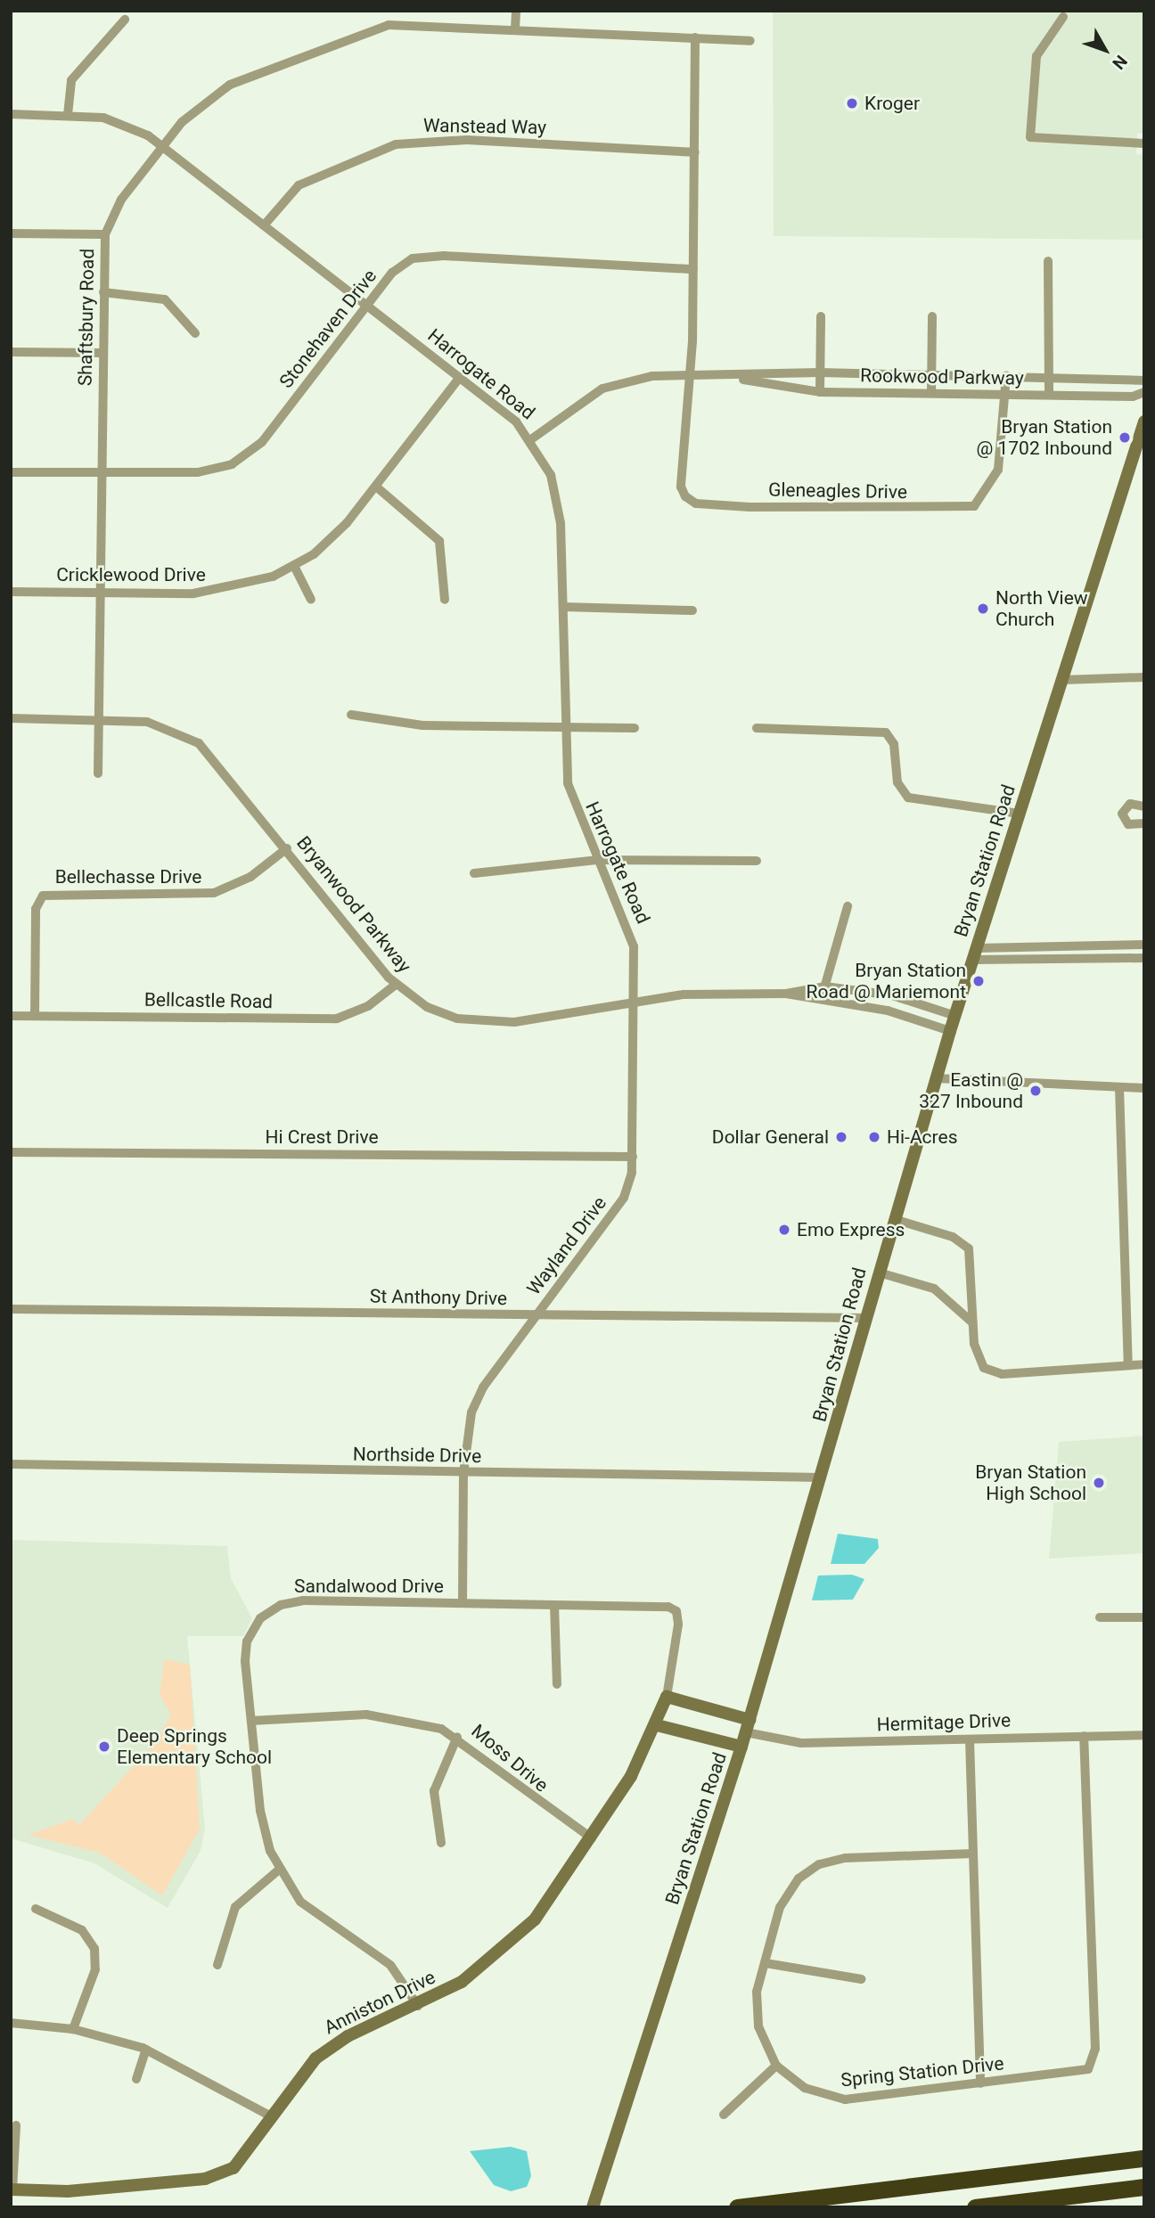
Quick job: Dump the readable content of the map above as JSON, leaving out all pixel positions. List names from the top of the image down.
{
  "streets": {
    "main road": ["Bryan Station Road", "Anniston Drive"],
    "street": [
      "Wanstead Way",
      "Shaftsbury Road",
      "Stonehaven Drive",
      "Harrogate Road",
      "Rookwood Parkway",
      "Gleneagles Drive",
      "Cricklewood Drive",
      "Bellechasse Drive",
      "Bryanwood Parkway",
      "Bellcastle Road",
      "Hi Crest Drive",
      "Wayland Drive",
      "St Anthony Drive",
      "Northside Drive",
      "Sandalwood Drive",
      "Hermitage Drive",
      "Moss Drive",
      "Spring Station Drive"
    ]
  },
  "crossings": [
    ["Wanstead Way", "Harrogate Road"],
    ["Shaftsbury Road", "Stonehaven Drive"],
    ["Shaftsbury Road", "Harrogate Road"],
    ["Shaftsbury Road", "Cricklewood Drive"],
    ["Shaftsbury Road", "Bryanwood Parkway"],
    ["Stonehaven Drive", "Harrogate Road"],
    ["Harrogate Road", "Rookwood Parkway"],
    ["Harrogate Road", "Cricklewood Drive"],
    ["Harrogate Road", "Bryanwood Parkway"],
    ["Harrogate Road", "Wayland Drive"],
    ["Rookwood Parkway", "Gleneagles Drive"],
    ["Bryan Station Road", "Bryanwood Parkway"],
    ["Bryan Station Road", "St Anthony Drive"],
    ["Bryan Station Road", "Northside Drive"],
    ["Bryan Station Road", "Hermitage Drive"],
    ["Bellechasse Drive", "Bryanwood Parkway"],
    ["Bellechasse Drive", "Bellcastle Road"],
    ["Bryanwood Parkway", "Bellcastle Road"],
    ["Bryanwood Parkway", "Wayland Drive"],
    ["Hi Crest Drive", "Wayland Drive"],
    ["Wayland Drive", "St Anthony Drive"],
    ["Wayland Drive", "Northside Drive"],
    ["Wayland Drive", "Sandalwood Drive"],
    ["Sandalwood Drive", "Moss Drive"],
    ["Sandalwood Drive", "Anniston Drive"],
    ["Hermitage Drive", "Spring Station Drive"],
    ["Moss Drive", "Anniston Drive"]
  ],
  "places": [
    "Kroger",
    "Bryan Station @ 1702 Inbound",
    "North View Church",
    "Bryan Station Road @ Mariemont",
    "Eastin @ 327 Inbound",
    "Dollar General",
    "Hi-Acres",
    "Emo Express",
    "Bryan Station High School",
    "Deep Springs Elementary School"
  ],
  "north": "bottom right"
}
